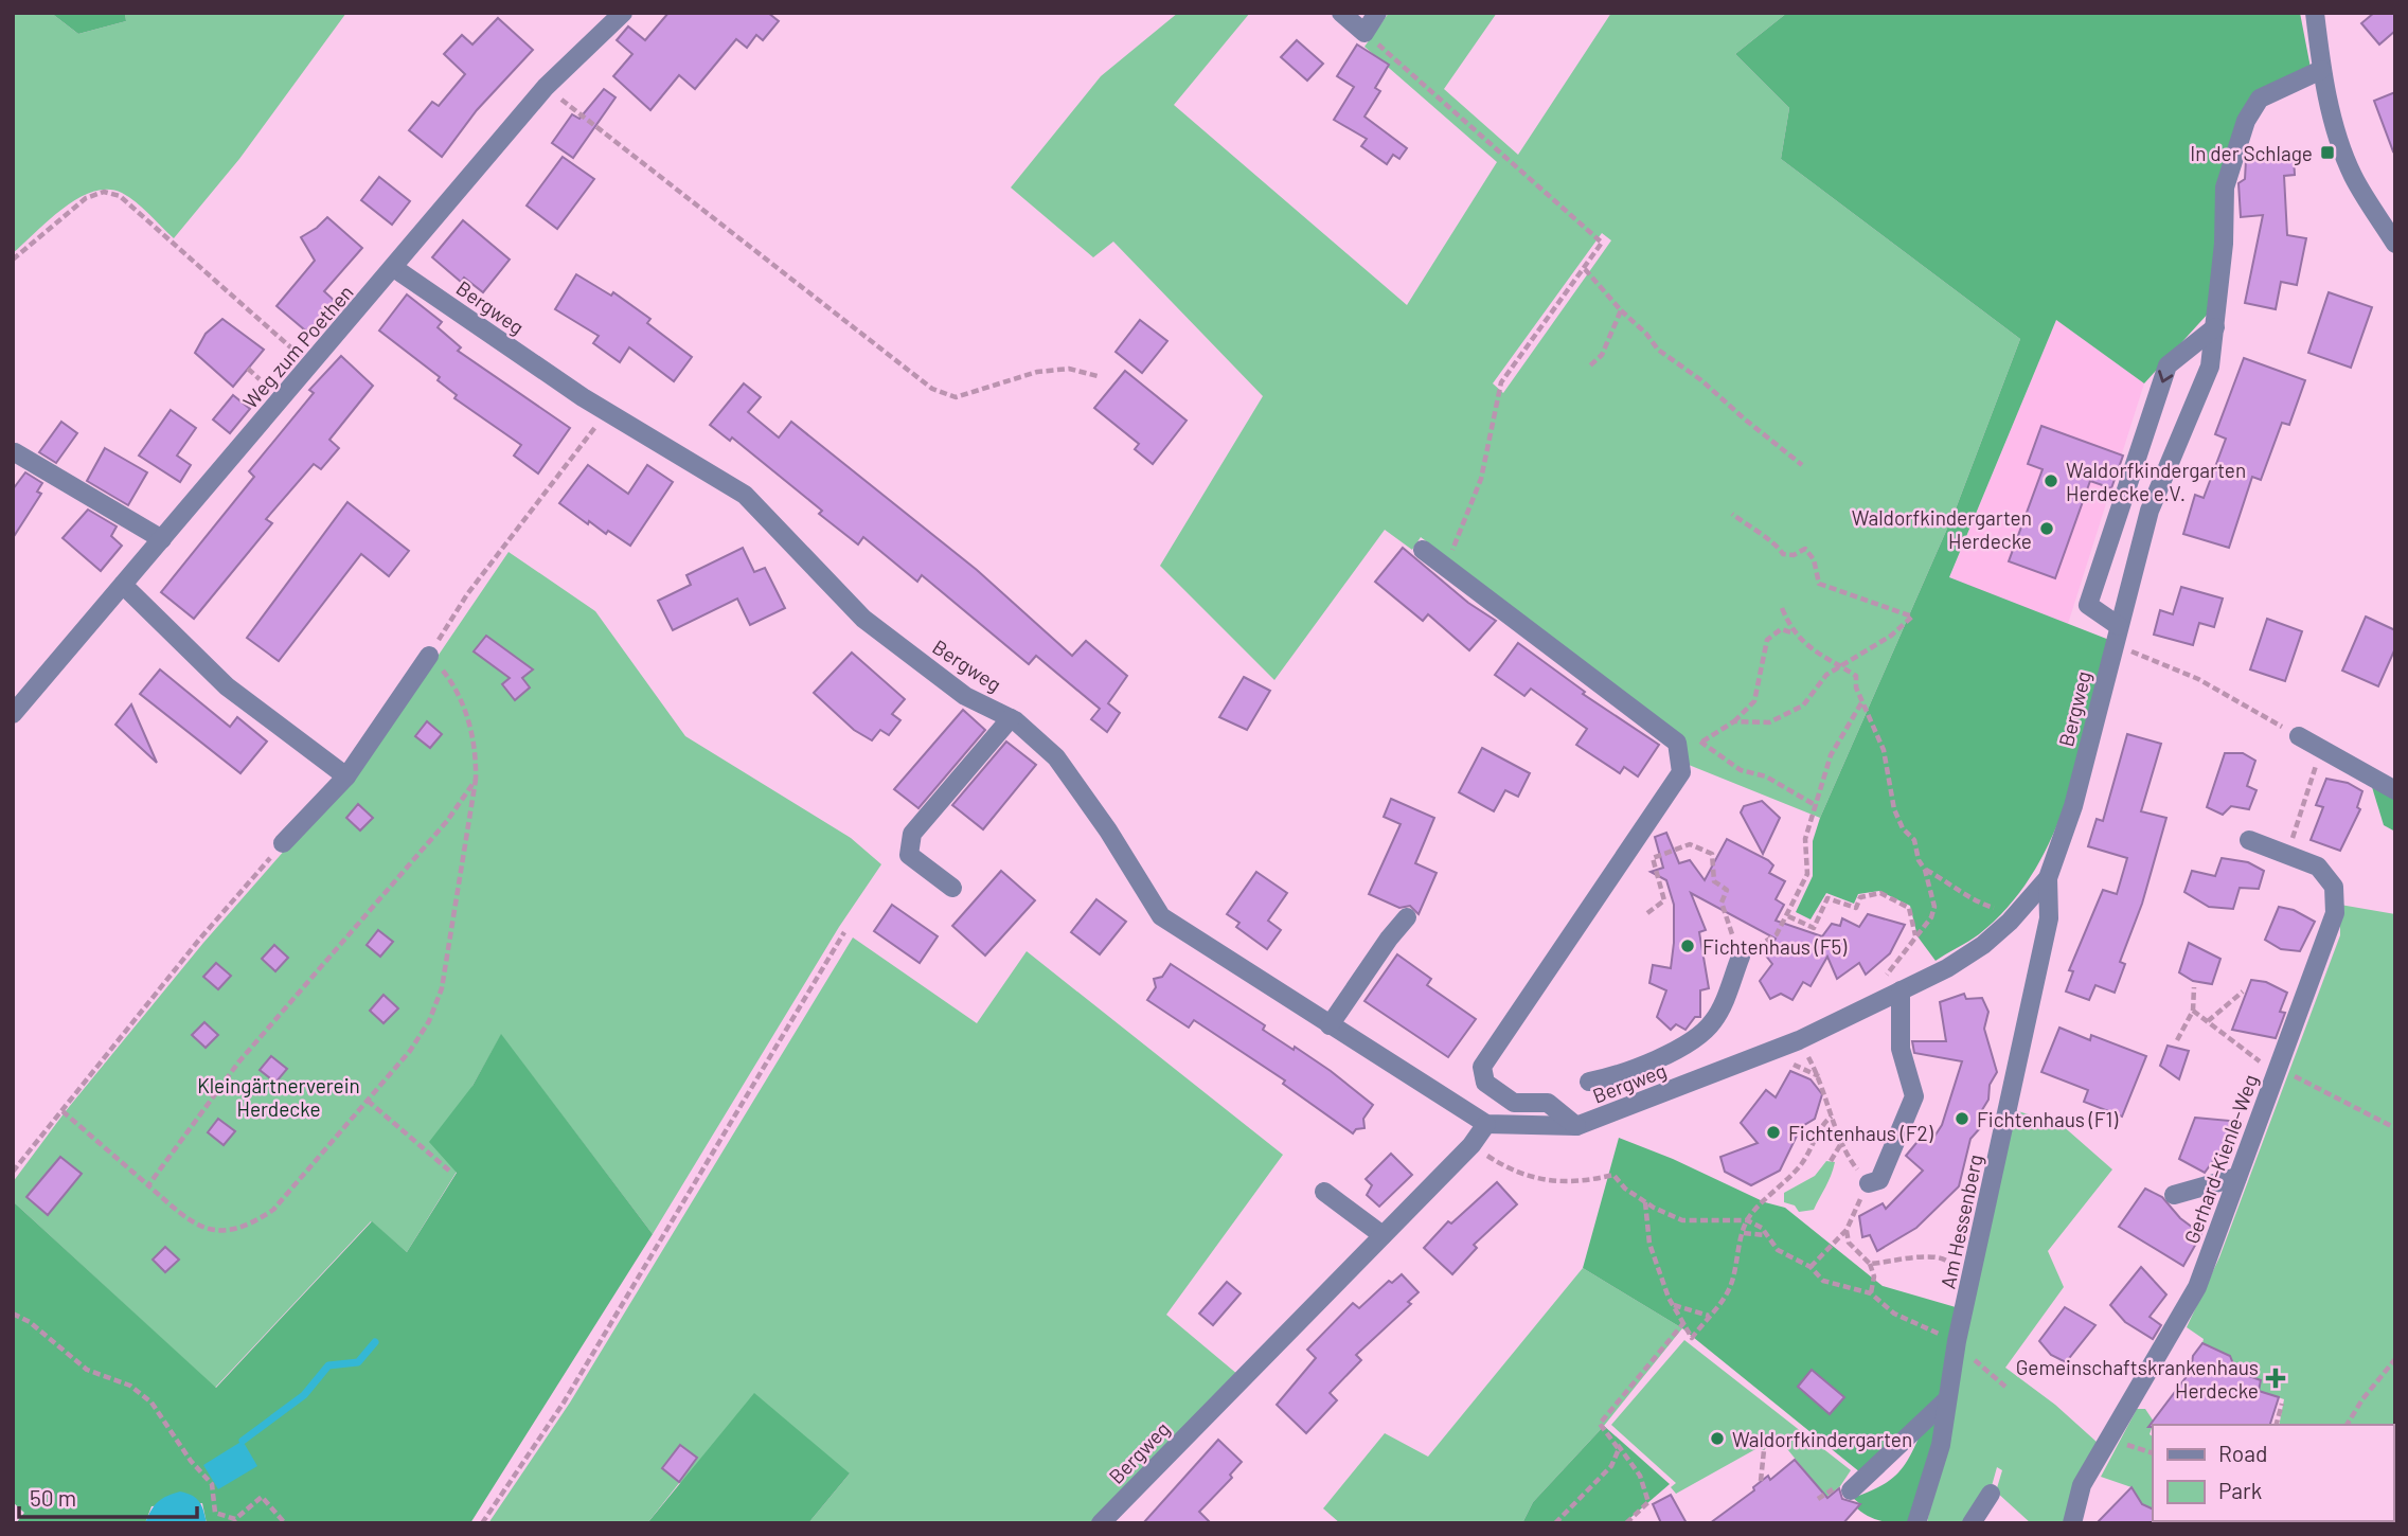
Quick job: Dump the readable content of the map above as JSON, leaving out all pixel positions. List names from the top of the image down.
{
  "streets": {
    "street": [
      "Bergweg",
      "Weg zum Poethen",
      "Gerhard-Kienle-Weg",
      "Am Hessenberg"
    ]
  },
  "crossings": [
    ["Bergweg", "Weg zum Poethen"],
    ["Bergweg", "Am Hessenberg"]
  ],
  "parks": ["Kleingärtnerverein Herdecke"],
  "places": {
    "transit": ["In der Schlage"],
    "other": [
      "Waldorfkindergarten Herdecke e.V.",
      "Waldorfkindergarten Herdecke",
      "Fichtenhaus (F5)",
      "Fichtenhaus (F1)",
      "Fichtenhaus (F2)",
      "Waldorfkindergarten"
    ],
    "health": ["Gemeinschaftskrankenhaus Herdecke"]
  },
  "legend": ["Road", "Park"],
  "scale_bar": "50 m"
}
